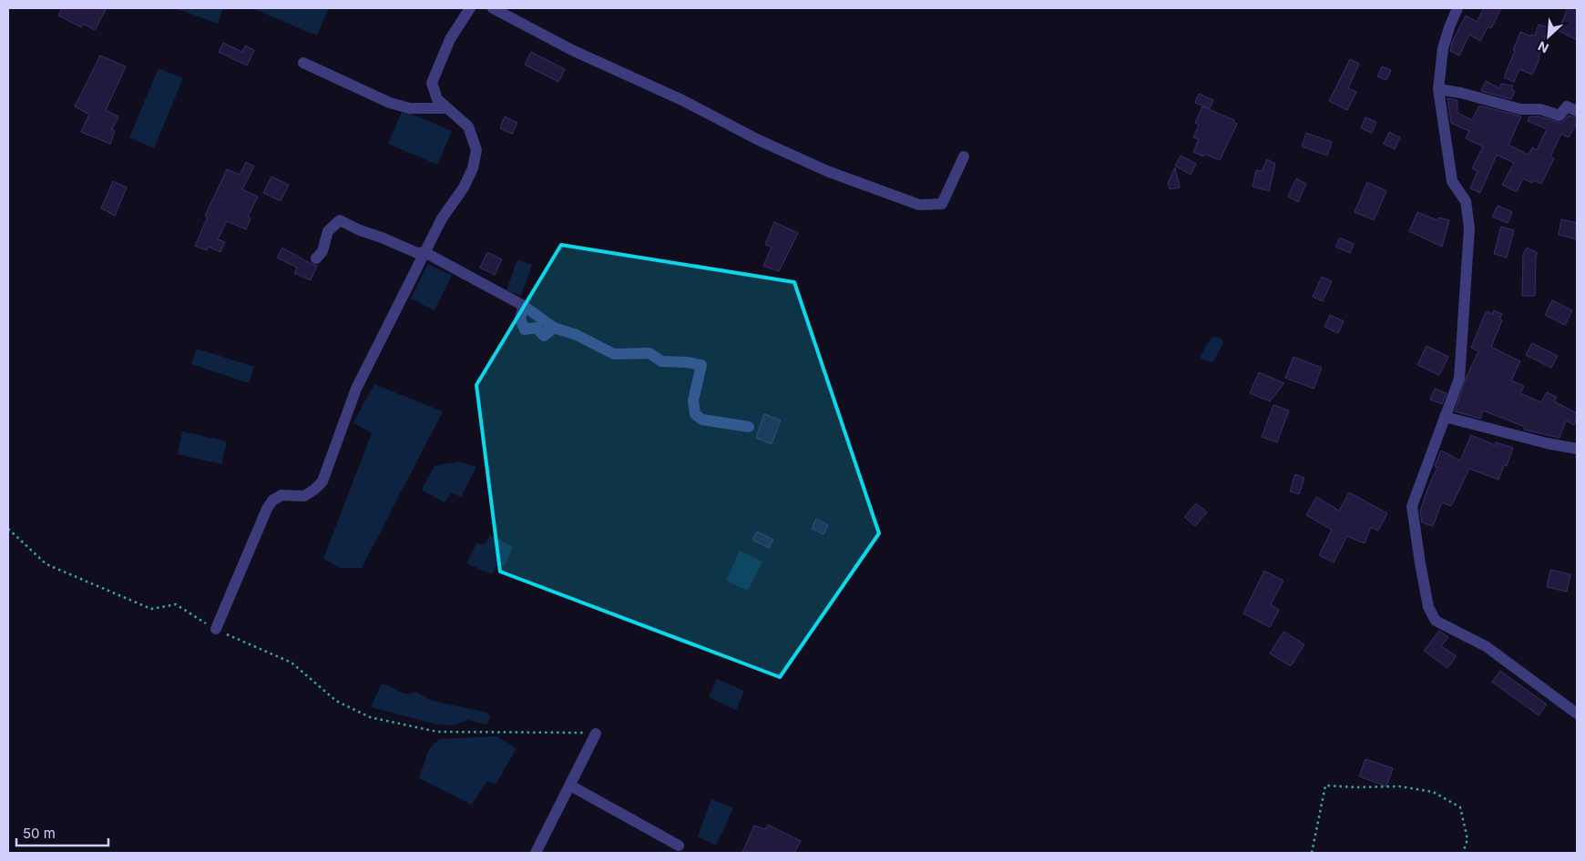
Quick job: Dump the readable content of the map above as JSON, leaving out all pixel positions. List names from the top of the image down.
{
  "scale_bar": "50 m",
  "north": "bottom left"
}
